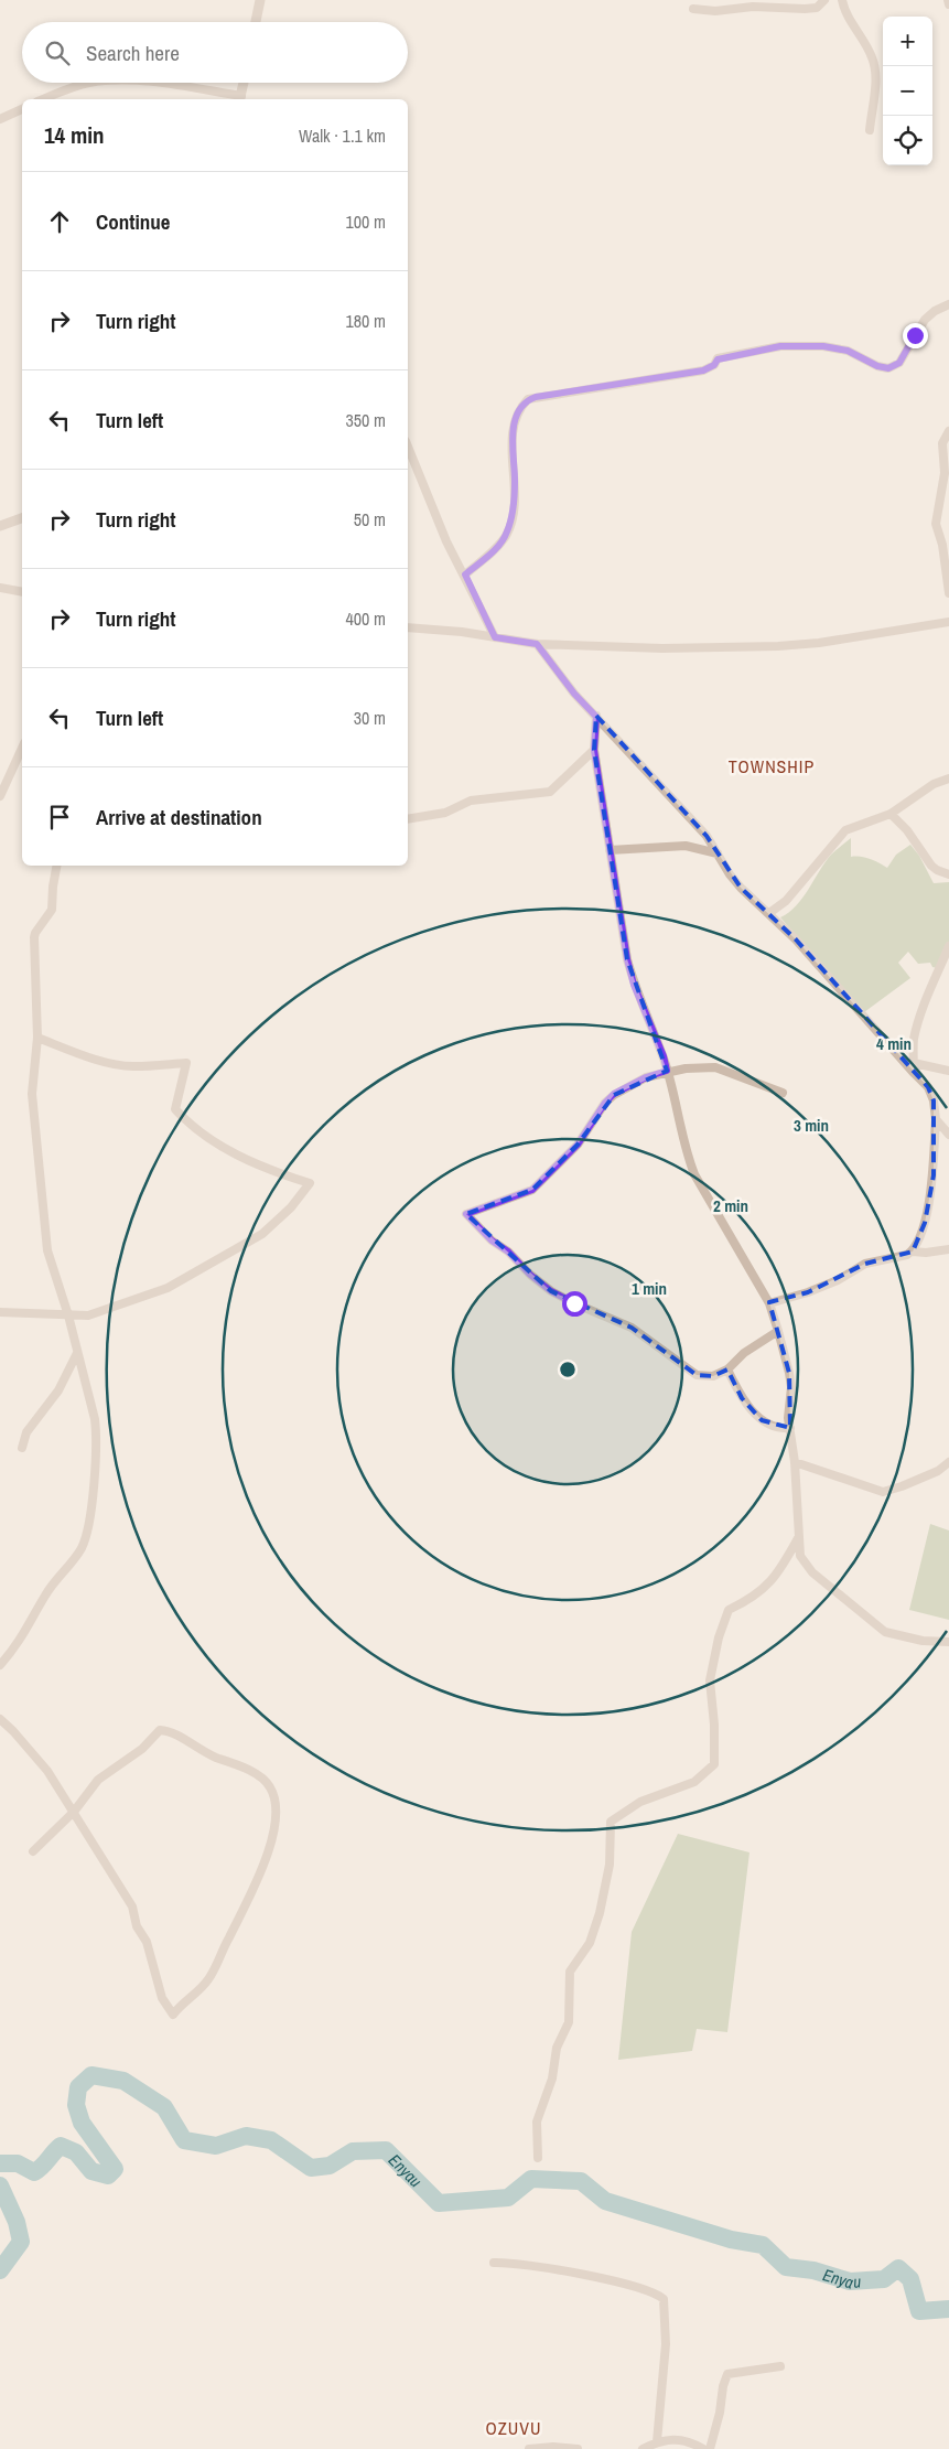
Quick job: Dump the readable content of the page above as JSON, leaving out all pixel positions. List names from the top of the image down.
{
  "districts": ["TOWNSHIP", "OZUVU"],
  "water": ["Enyau"],
  "page": {
    "map_buttons": ["+", "−"],
    "search": "Search here",
    "heading": ["14 min", "Walk · 1.1 km"],
    "list": [
      ["Continue", "100 m"],
      ["Turn right", "180 m"],
      ["Turn left", "350 m"],
      ["Turn right", "50 m"],
      ["Turn right", "400 m"],
      ["Turn left", "30 m"],
      "Arrive at destination"
    ]
  },
  "rings": [
    "4 min",
    "3 min",
    "2 min",
    "1 min"
  ]
}
